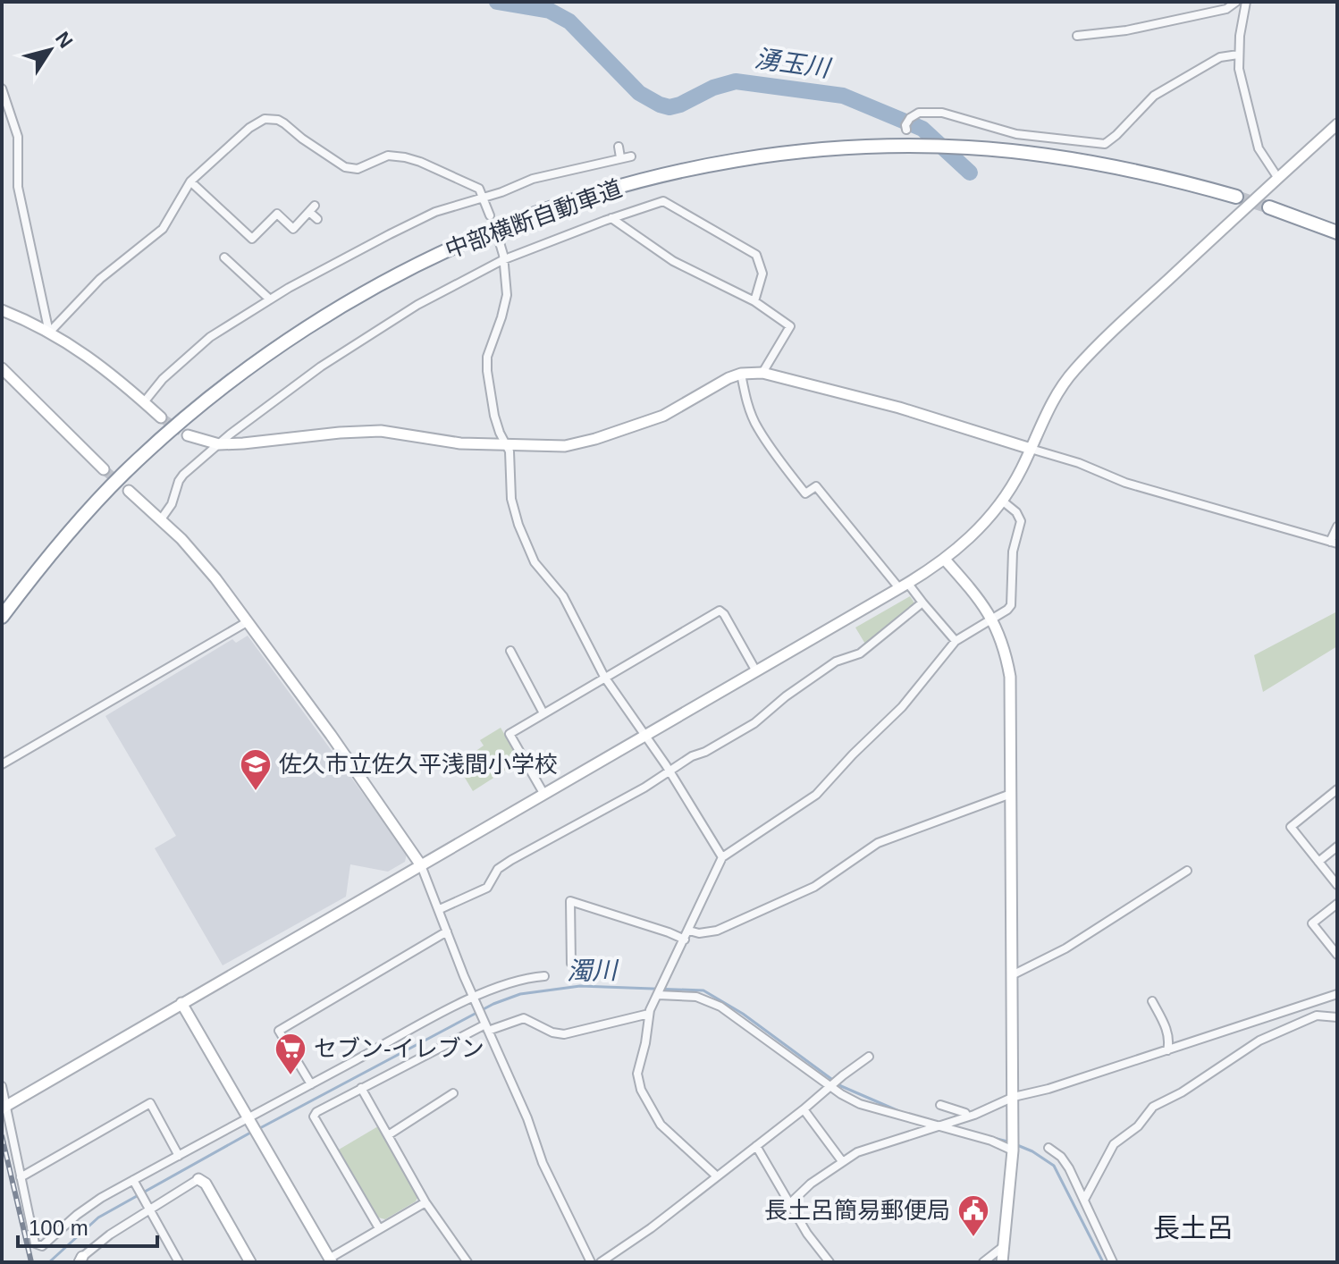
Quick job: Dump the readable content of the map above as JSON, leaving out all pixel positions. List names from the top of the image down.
{
  "streets": {
    "highway": ["中部横断自動車道"]
  },
  "districts": ["長土呂"],
  "water": ["湧玉川", "濁川"],
  "places": {
    "school or university": ["佐久市立佐久平浅間小学校"],
    "supermarket": ["セブン-イレブン"],
    "public building": ["長土呂簡易郵便局"]
  },
  "scale_bar": "100 m",
  "north": "top right"
}
